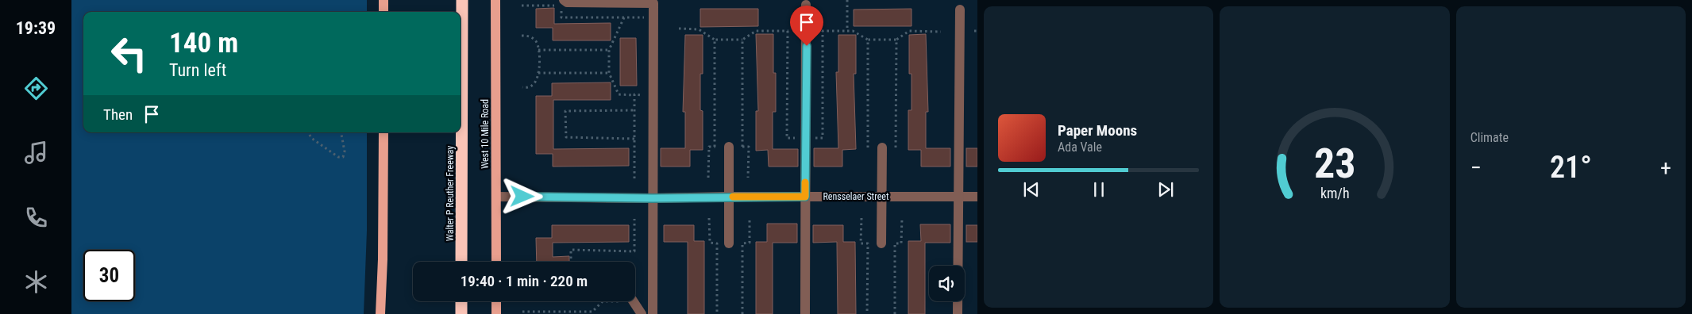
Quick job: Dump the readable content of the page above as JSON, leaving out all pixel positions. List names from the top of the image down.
{
  "streets": {
    "highway": ["Walter P Reuther Freeway"],
    "main road": ["West 10 Mile Road"],
    "street": ["Rensselaer Street"]
  },
  "crossings": [
    ["West 10 Mile Road", "Rensselaer Street"]
  ],
  "page": {
    "tabs": "19:39",
    "tile": "Climate",
    "turn": ["140 m", "Turn left"],
    "then": "Then",
    "song": ["Paper Moons", "Ada Vale"],
    "heat": ["−", "21°", "+"],
    "limit": "30",
    "trip": "19:40 · 1 min · 220 m",
    "gauge": ["23", "km/h"]
  }
}
